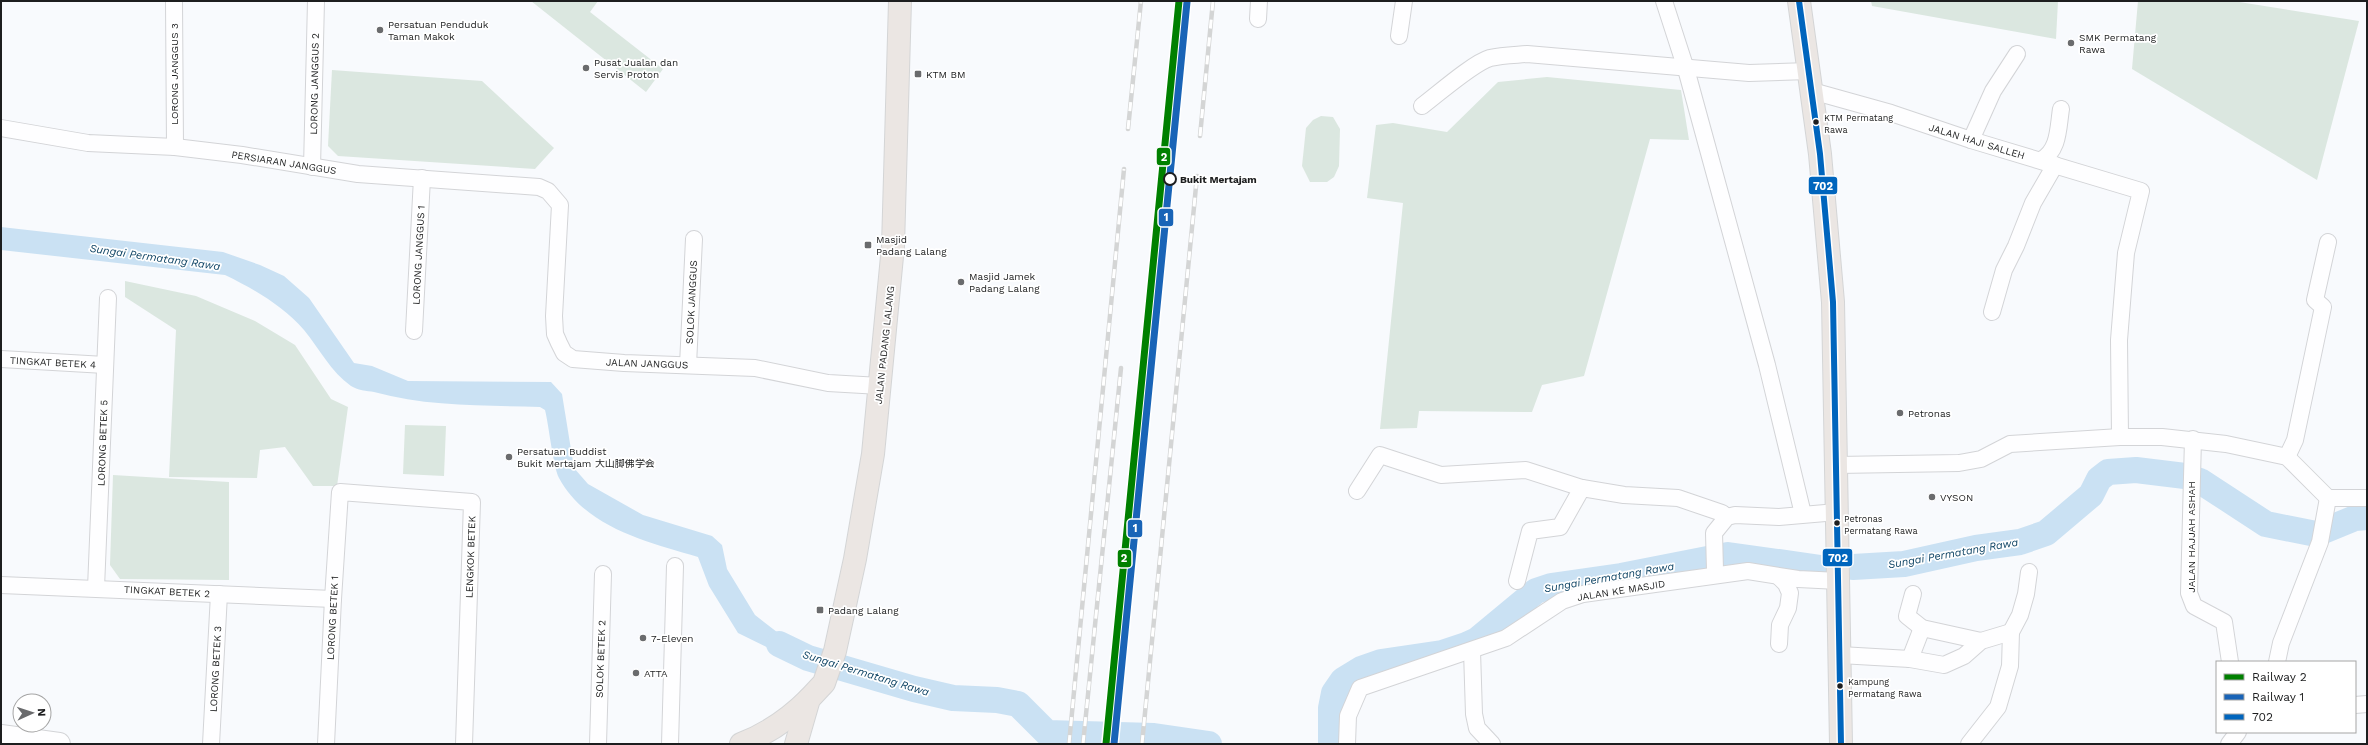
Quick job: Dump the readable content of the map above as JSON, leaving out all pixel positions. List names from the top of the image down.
{
  "streets": {
    "main road": ["JALAN PADANG LALANG"],
    "street": [
      "LORONG JANGGUS 3",
      "LORONG JANGGUS 2",
      "JALAN HAJI SALLEH",
      "PERSIARAN JANGGUS",
      "LORONG JANGGUS 1",
      "SOLOK JANGGUS",
      "TINGKAT BETEK 4",
      "JALAN JANGGUS",
      "LORONG BETEK 5",
      "JALAN HAJJAH ASHAH",
      "LENGKOK BETEK",
      "JALAN KE MASJID",
      "TINGKAT BETEK 2",
      "LORONG BETEK 1",
      "SOLOK BETEK 2",
      "LORONG BETEK 3"
    ]
  },
  "crossings": [
    ["LORONG JANGGUS 3", "PERSIARAN JANGGUS"],
    ["LORONG JANGGUS 2", "PERSIARAN JANGGUS"],
    ["PERSIARAN JANGGUS", "LORONG JANGGUS 1"],
    ["PERSIARAN JANGGUS", "JALAN JANGGUS"],
    ["SOLOK JANGGUS", "JALAN JANGGUS"],
    ["JALAN PADANG LALANG", "JALAN JANGGUS"],
    ["TINGKAT BETEK 4", "LORONG BETEK 5"],
    ["LORONG BETEK 5", "TINGKAT BETEK 2"],
    ["LENGKOK BETEK", "LORONG BETEK 1"],
    ["TINGKAT BETEK 2", "LORONG BETEK 1"],
    ["TINGKAT BETEK 2", "LORONG BETEK 3"]
  ],
  "water": ["Sungai Permatang Rawa"],
  "places": {
    "other": [
      "Persatuan Penduduk Taman Makok",
      "SMK Permatang Rawa",
      "Pusat Jualan dan Servis Proton",
      "KTM Permatang Rawa",
      "Bukit Mertajam",
      "Masjid Jamek Padang Lalang",
      "Petronas",
      "Persatuan Buddist Bukit Mertajam 大山脚佛学会",
      "VYSON",
      "Petronas Permatang Rawa",
      "7-Eleven",
      "ATTA",
      "Kampung Permatang Rawa"
    ],
    "transit": ["KTM BM", "Masjid Padang Lalang", "Padang Lalang"]
  },
  "lines": ["rail line 2", "transit line 702", "rail line 1"],
  "legend": ["Railway 2", "Railway 1", "702"],
  "north": "right"
}
